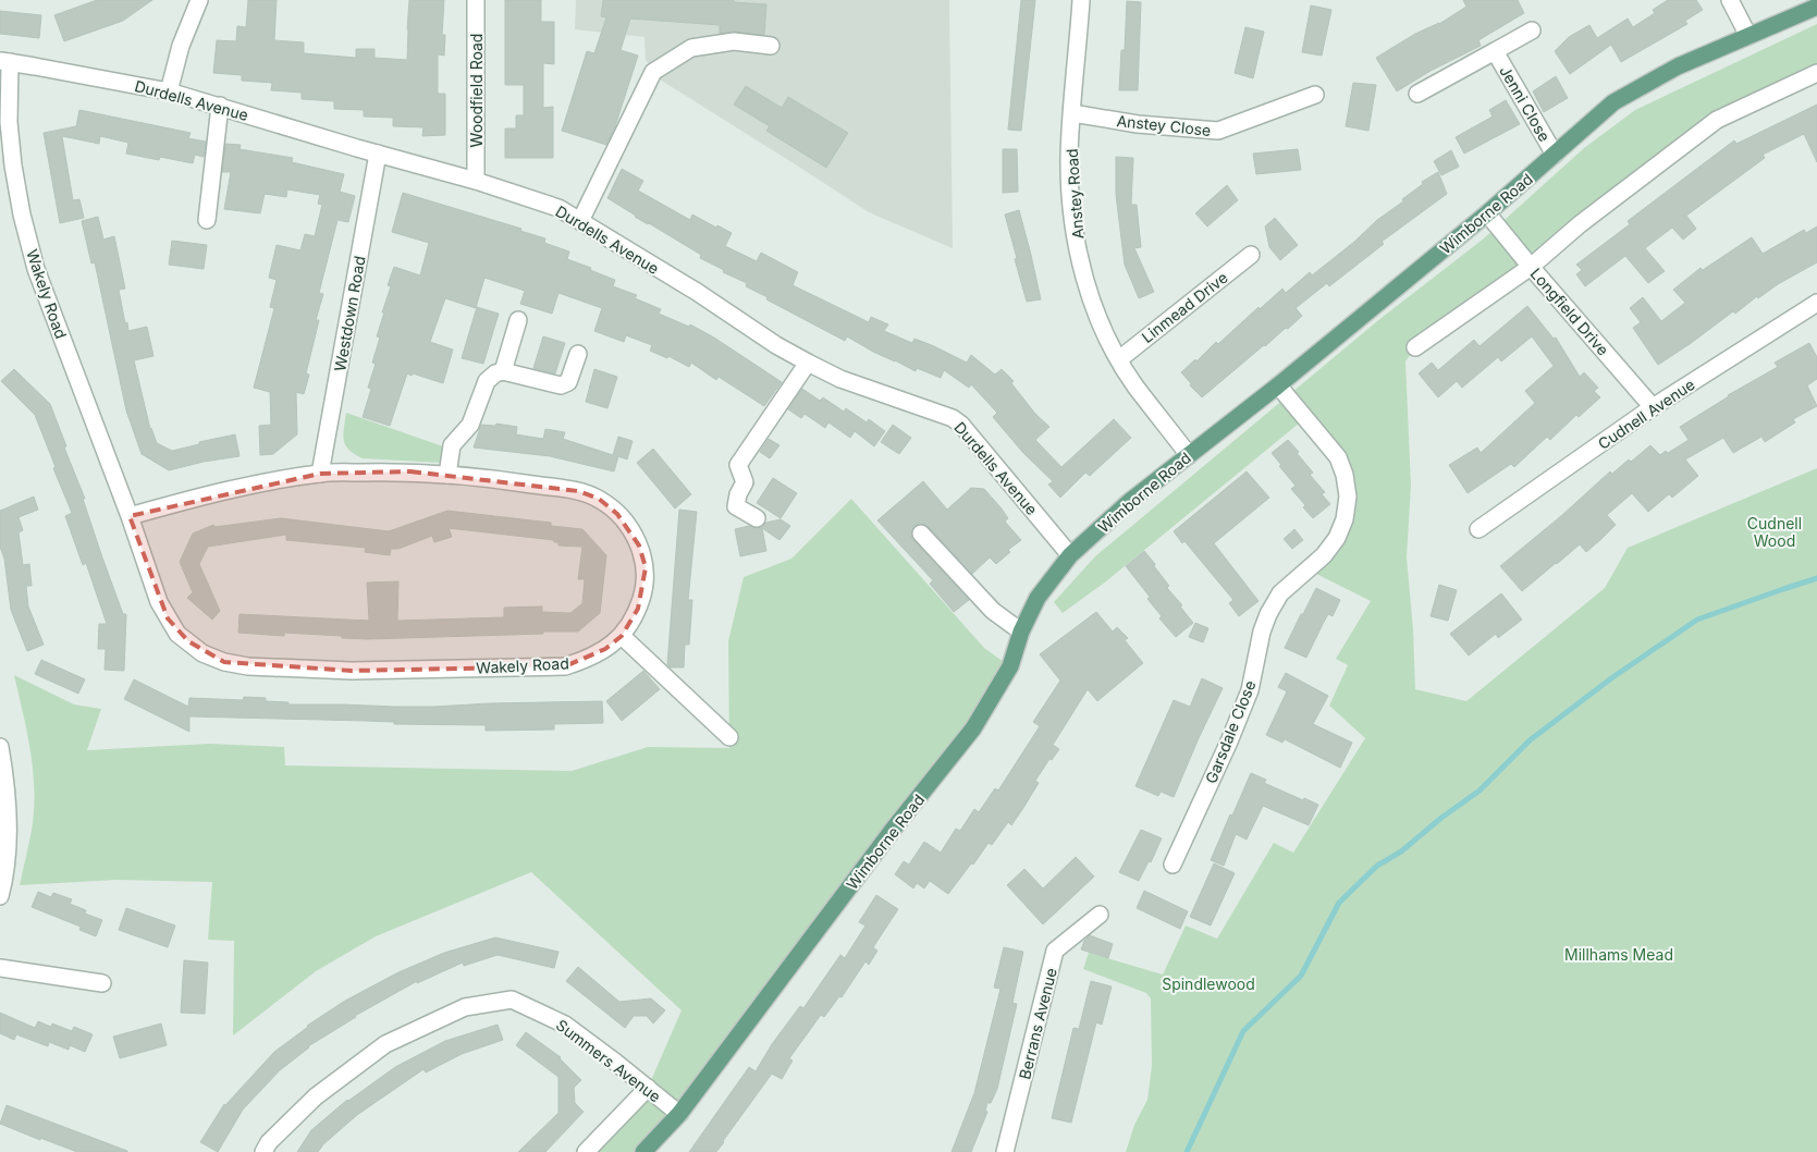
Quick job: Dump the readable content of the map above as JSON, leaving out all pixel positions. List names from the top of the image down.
{
  "streets": {
    "main road": ["Wimborne Road"],
    "street": [
      "Woodfield Road",
      "Durdells Avenue",
      "Jenni Close",
      "Anstey Close",
      "Anstey Road",
      "Wakely Road",
      "Linmead Drive",
      "Longfield Drive",
      "Westdown Road",
      "Cudnell Avenue",
      "Garsdale Close",
      "Berrans Avenue",
      "Summers Avenue"
    ]
  },
  "crossings": [
    ["Woodfield Road", "Durdells Avenue"],
    ["Durdells Avenue", "Wimborne Road"],
    ["Durdells Avenue", "Wakely Road"],
    ["Durdells Avenue", "Westdown Road"],
    ["Jenni Close", "Wimborne Road"],
    ["Anstey Close", "Anstey Road"],
    ["Anstey Road", "Wimborne Road"],
    ["Anstey Road", "Linmead Drive"],
    ["Wimborne Road", "Longfield Drive"],
    ["Wimborne Road", "Garsdale Close"],
    ["Wimborne Road", "Summers Avenue"],
    ["Wakely Road", "Westdown Road"],
    ["Longfield Drive", "Cudnell Avenue"]
  ],
  "parks": ["Cudnell Wood", "Millhams Mead", "Spindlewood"]
}
